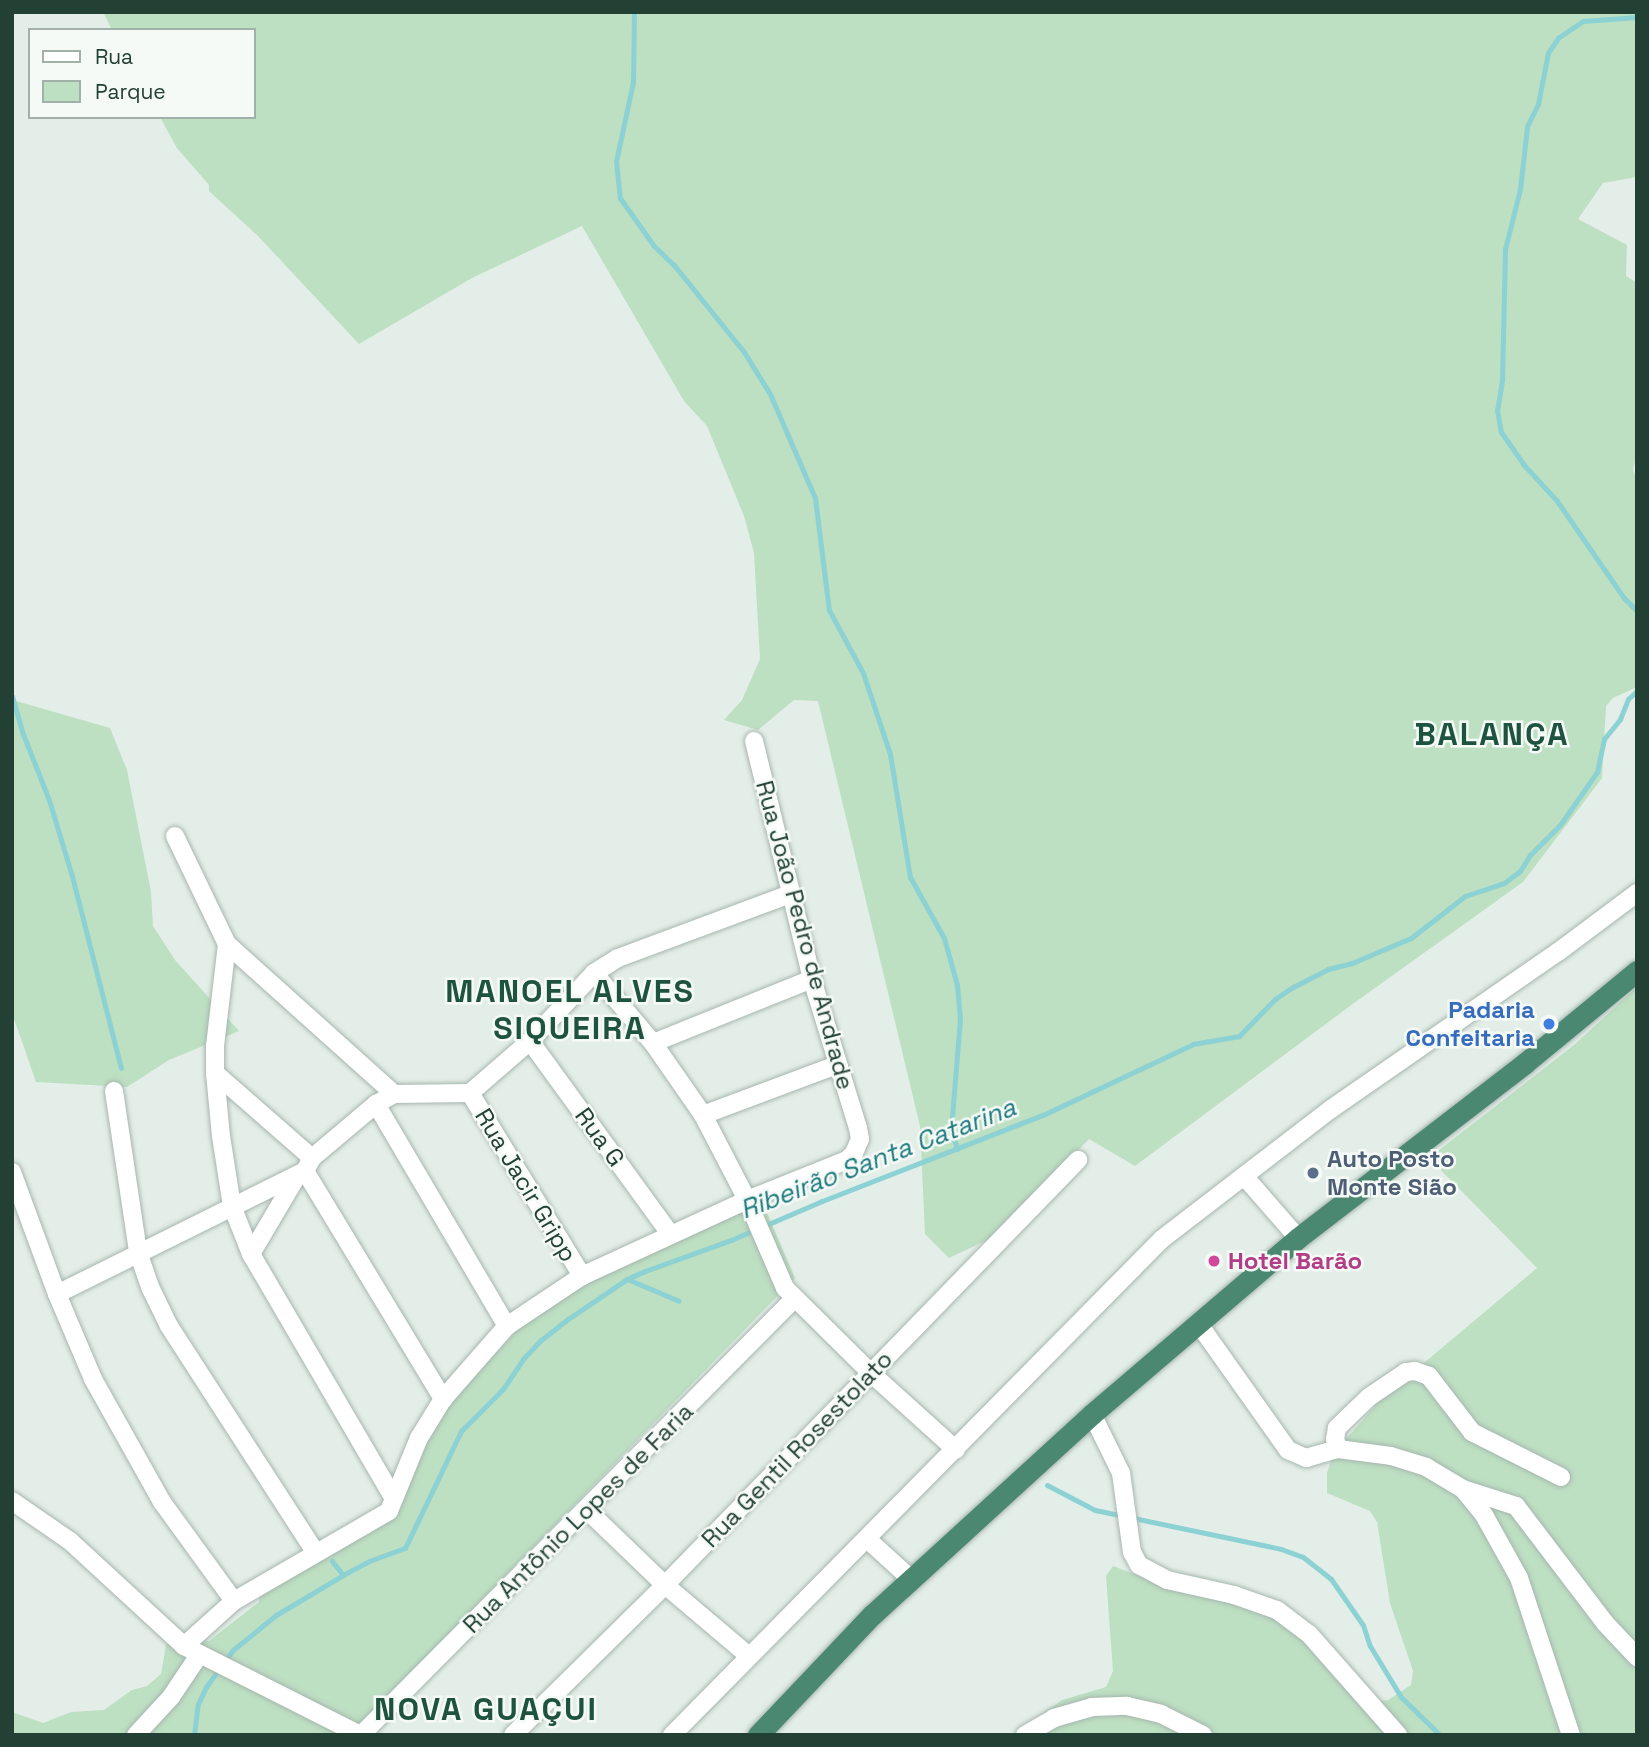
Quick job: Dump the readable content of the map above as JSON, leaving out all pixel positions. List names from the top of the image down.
{
  "streets": {
    "street": [
      "Rua João Pedro de Andrade",
      "Rua G",
      "Rua Jacir Gripp",
      "Rua Gentil Rosestolato",
      "Rua Antônio Lopes de Faria"
    ]
  },
  "districts": ["BALANÇA", "MANOEL ALVES SIQUEIRA", "NOVA GUAÇUI"],
  "water": ["Ribeirão Santa Catarina"],
  "places": ["Padaria Confeitaria", "Auto Posto Monte Sião", "Hotel Barão"],
  "legend": ["Rua", "Parque"]
}
